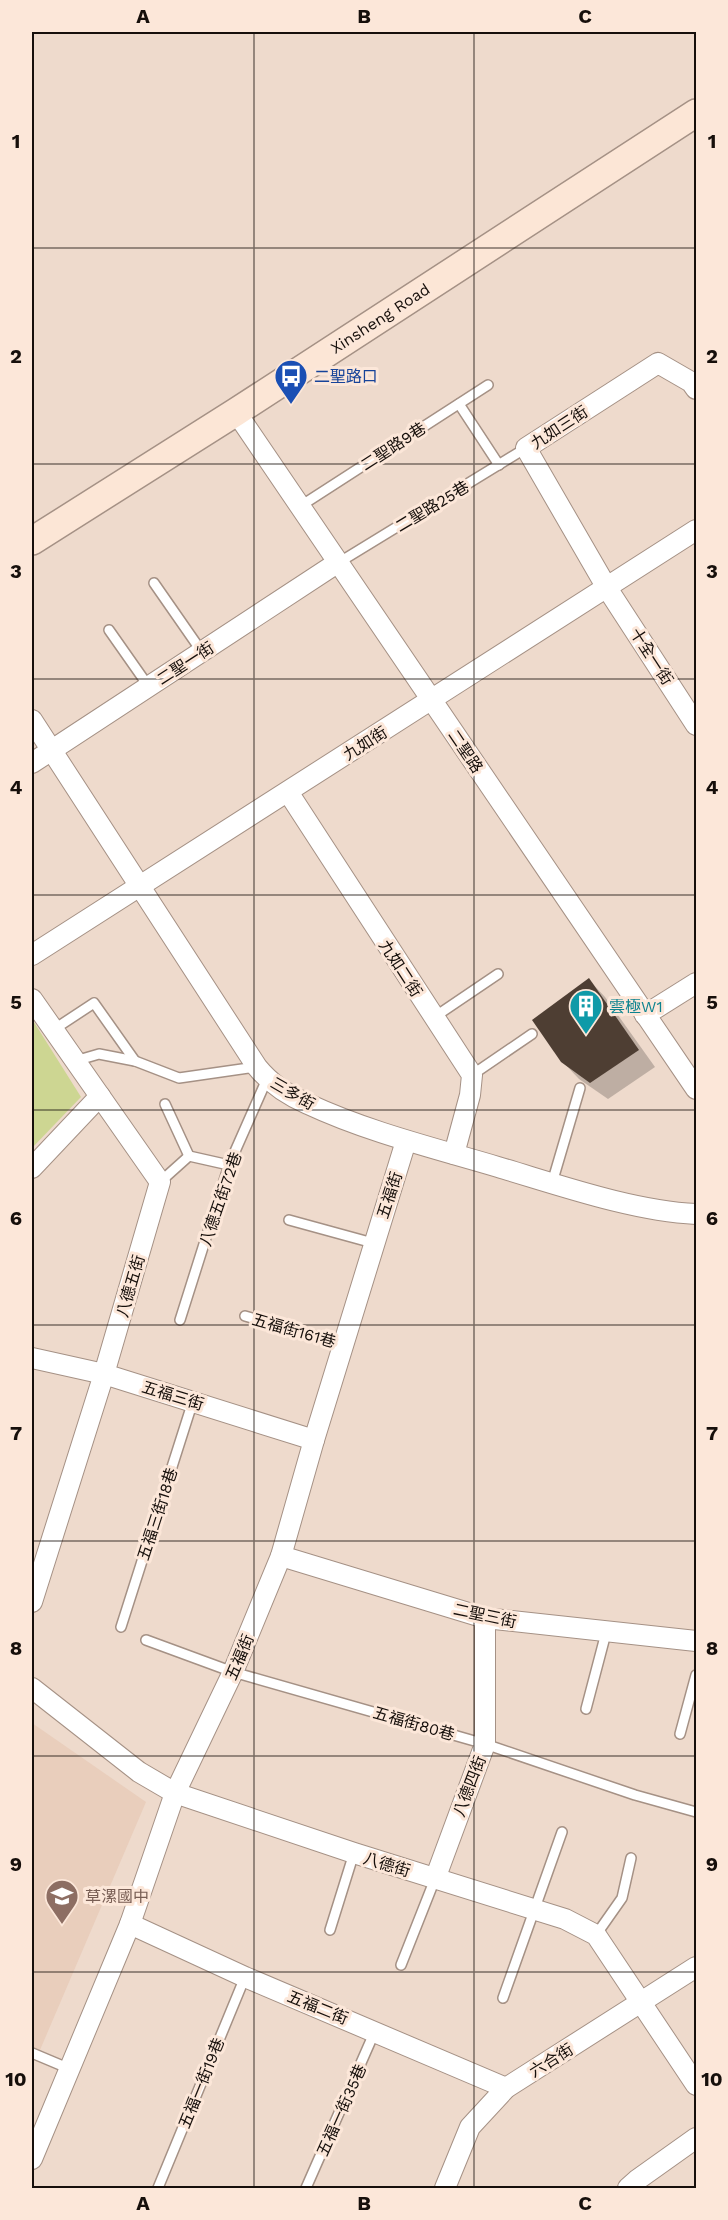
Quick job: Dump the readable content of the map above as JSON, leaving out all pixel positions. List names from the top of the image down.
{
  "streets": {
    "street": [
      "Xinsheng Road",
      "九如三街",
      "十全一街",
      "二聖一街",
      "九如街",
      "二聖路",
      "九如二街",
      "三多街",
      "五福街",
      "八德五街",
      "五福三街",
      "二聖三街",
      "八德四街",
      "八德街",
      "五福二街",
      "六合街"
    ],
    "lane": [
      "二聖路9巷",
      "二聖路25巷",
      "八德五街72巷",
      "五福街161巷",
      "五福三街18巷",
      "五福街80巷",
      "五福一街19巷",
      "五福一街35巷"
    ]
  },
  "crossings": [
    ["Xinsheng Road", "二聖路"],
    ["九如三街", "二聖路25巷"],
    ["九如三街", "十全一街"],
    ["九如三街", "九如街"],
    ["二聖路9巷", "二聖路"],
    ["二聖路25巷", "二聖一街"],
    ["二聖路25巷", "二聖路"],
    ["十全一街", "九如街"],
    ["二聖一街", "二聖路"],
    ["二聖一街", "三多街"],
    ["九如街", "二聖路"],
    ["九如街", "九如二街"],
    ["九如街", "三多街"],
    ["三多街", "五福街"],
    ["三多街", "八德五街72巷"],
    ["五福街", "五福街161巷"],
    ["五福街", "五福三街"],
    ["五福街", "二聖三街"],
    ["五福街", "五福街80巷"],
    ["五福街", "八德街"],
    ["五福街", "五福二街"],
    ["八德五街", "五福三街"],
    ["五福三街", "五福三街18巷"],
    ["二聖三街", "八德四街"],
    ["五福街80巷", "八德四街"],
    ["八德四街", "八德街"],
    ["八德街", "六合街"],
    ["五福二街", "六合街"],
    ["五福二街", "五福一街19巷"],
    ["五福二街", "五福一街35巷"]
  ],
  "places": {
    "bus stop": ["二聖路口"],
    "building": ["雲極W1"],
    "school or university": ["草漯國中"]
  },
  "grid": {
    "columns": ["A", "B", "C"],
    "rows": [
      "1",
      "2",
      "3",
      "4",
      "5",
      "6",
      "7",
      "8",
      "9",
      "10"
    ]
  }
}
